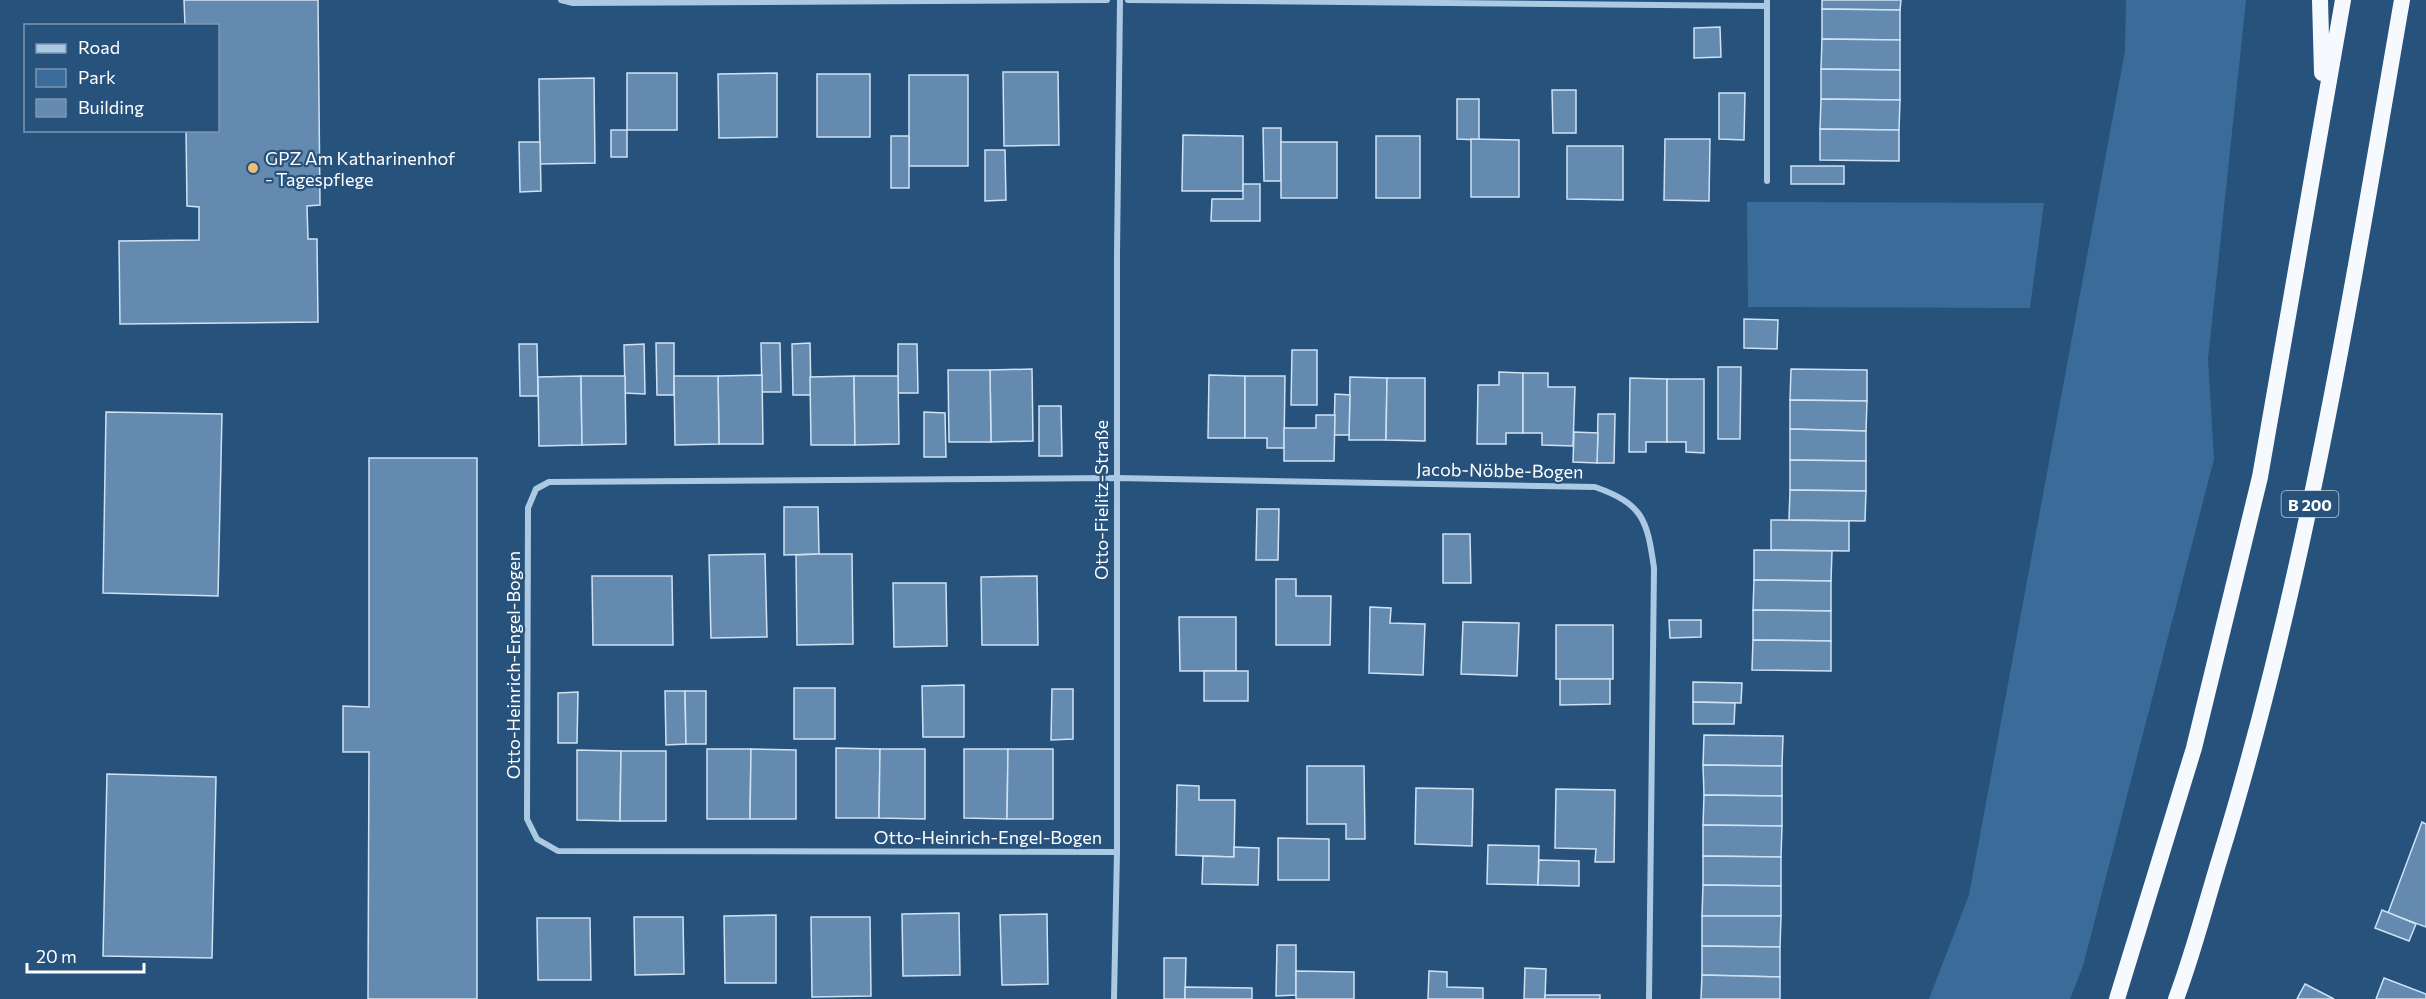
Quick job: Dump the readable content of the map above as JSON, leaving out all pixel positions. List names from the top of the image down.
{
  "streets": {
    "highway": ["B 200"],
    "street": ["Jacob-Nöbbe-Bogen", "Otto-Fielitz-Straße", "Otto-Heinrich-Engel-Bogen"]
  },
  "crossings": [
    ["Jacob-Nöbbe-Bogen", "Otto-Fielitz-Straße"],
    ["Jacob-Nöbbe-Bogen", "Otto-Heinrich-Engel-Bogen"],
    ["Otto-Fielitz-Straße", "Otto-Heinrich-Engel-Bogen"]
  ],
  "places": ["GPZ Am Katharinenhof - Tagespflege"],
  "legend": ["Road", "Park", "Building"],
  "scale_bar": "20 m"
}
